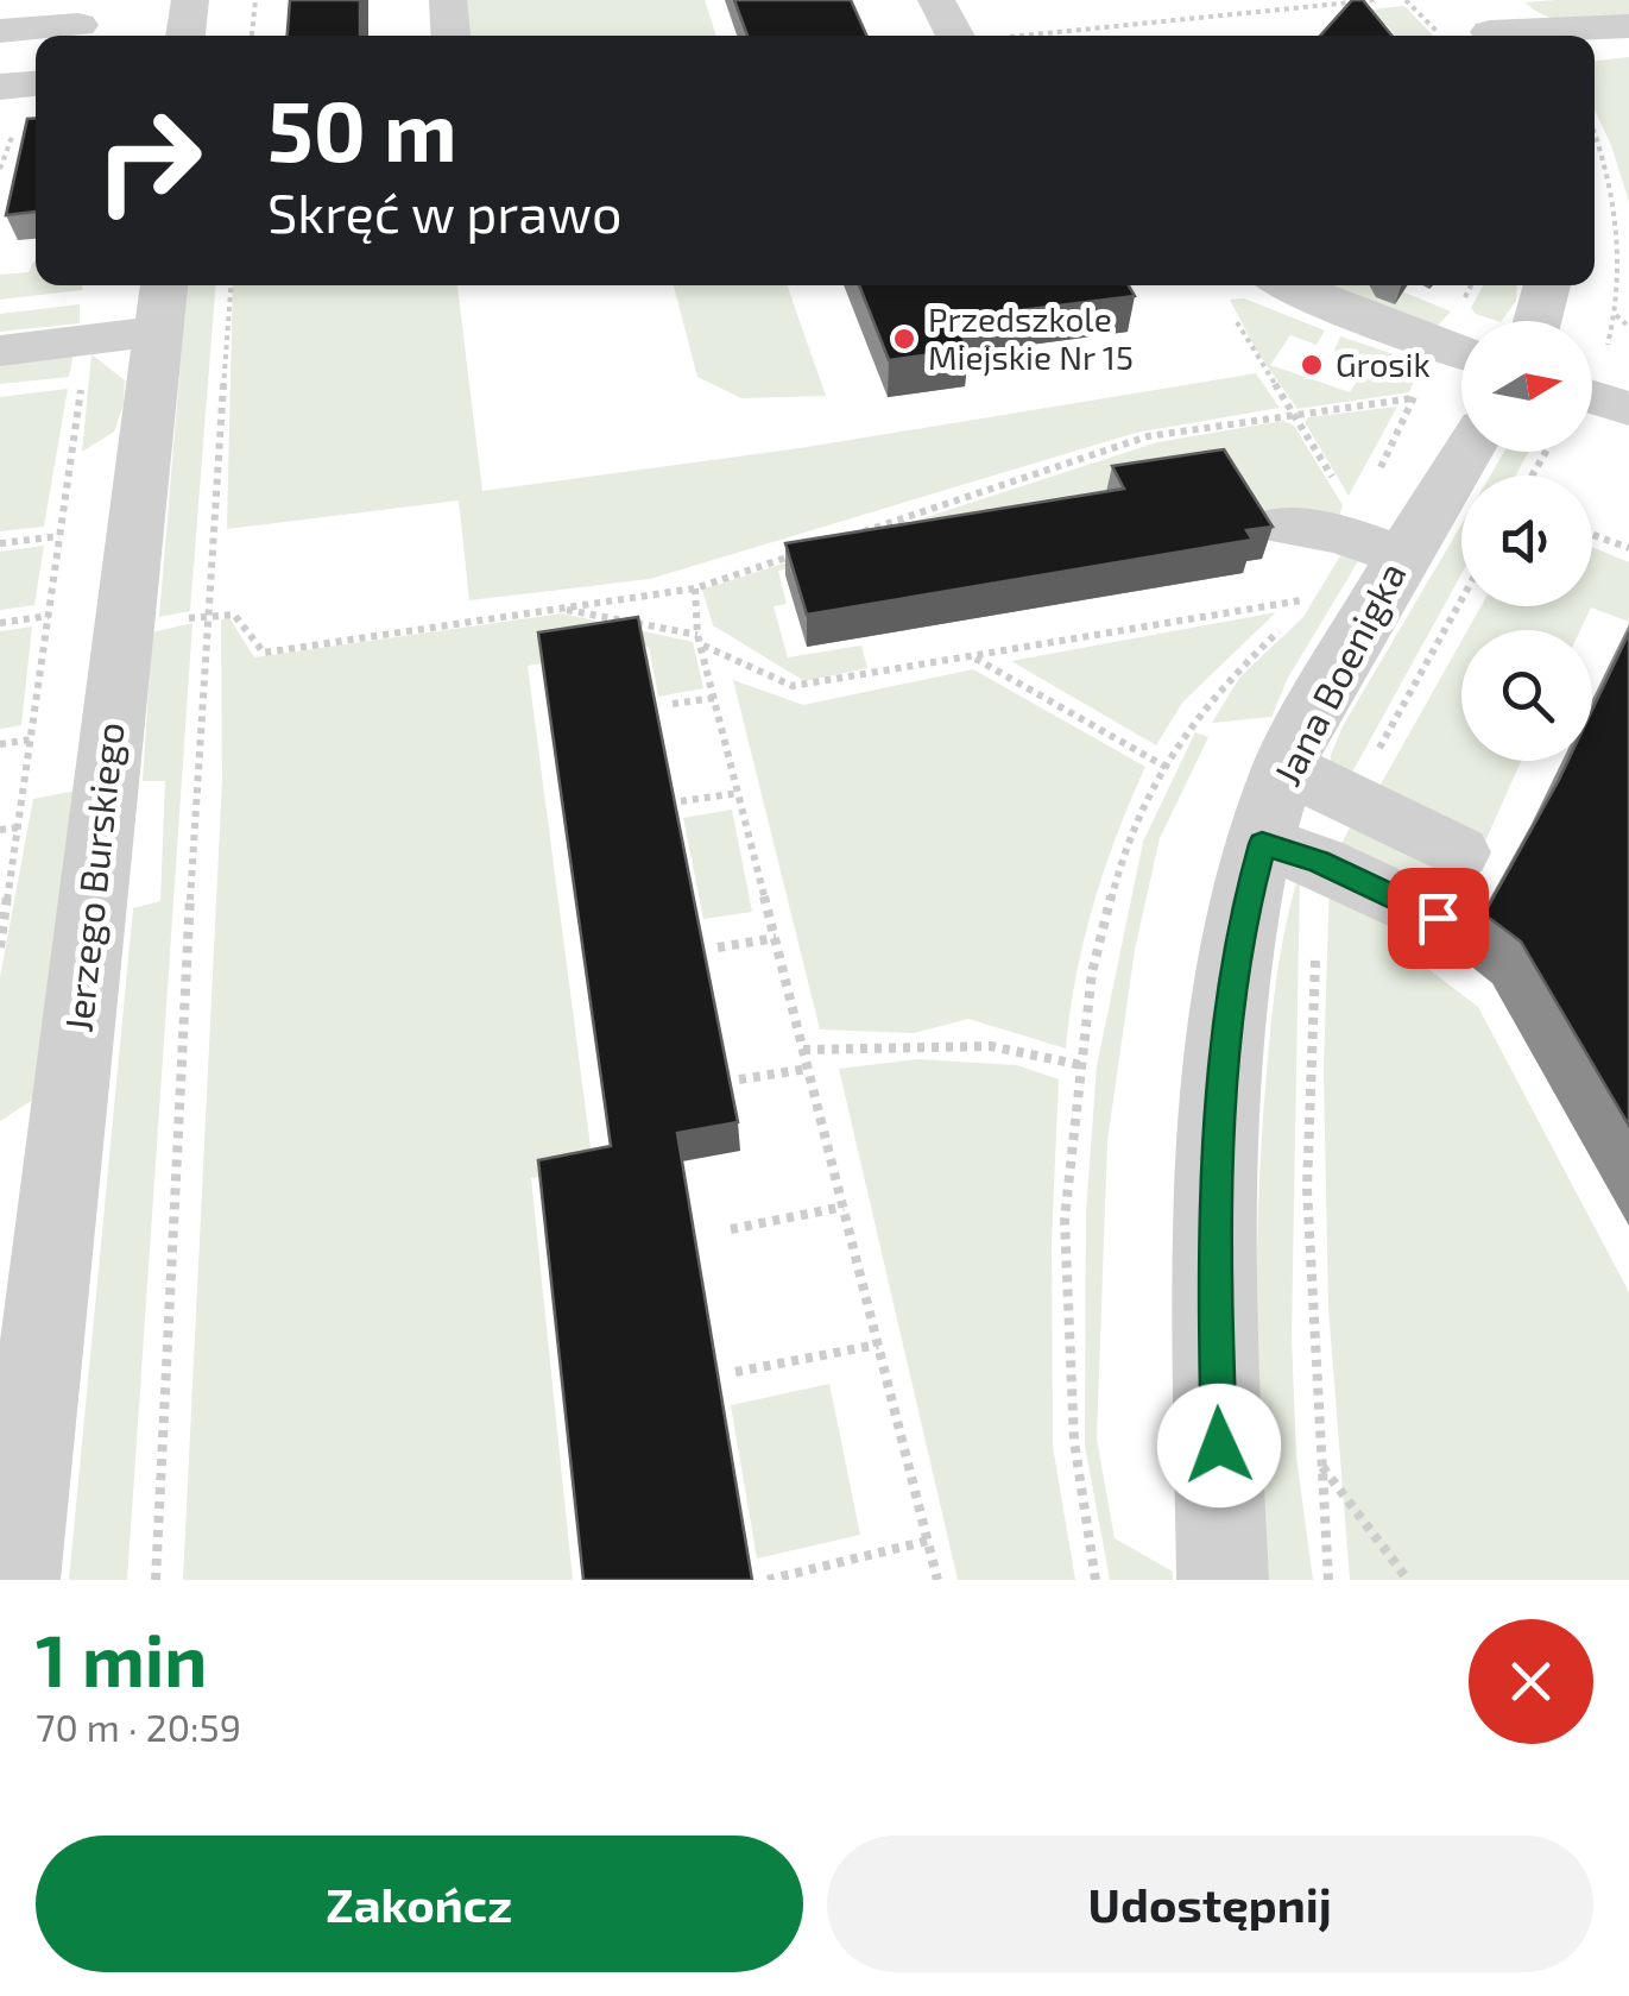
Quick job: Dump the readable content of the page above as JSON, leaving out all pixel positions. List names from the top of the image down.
{
  "streets": {
    "street": ["Jana Boenigka", "Jerzego Burskiego"]
  },
  "places": ["Przedszkole Miejskie Nr 15", "Grosik"],
  "north": "right",
  "page": {
    "turn": ["50 m", "Skręć w prawo"],
    "heading": ["1 min", "70 m · 20:59"],
    "buttons": ["Zakończ", "Udostępnij"]
  }
}
